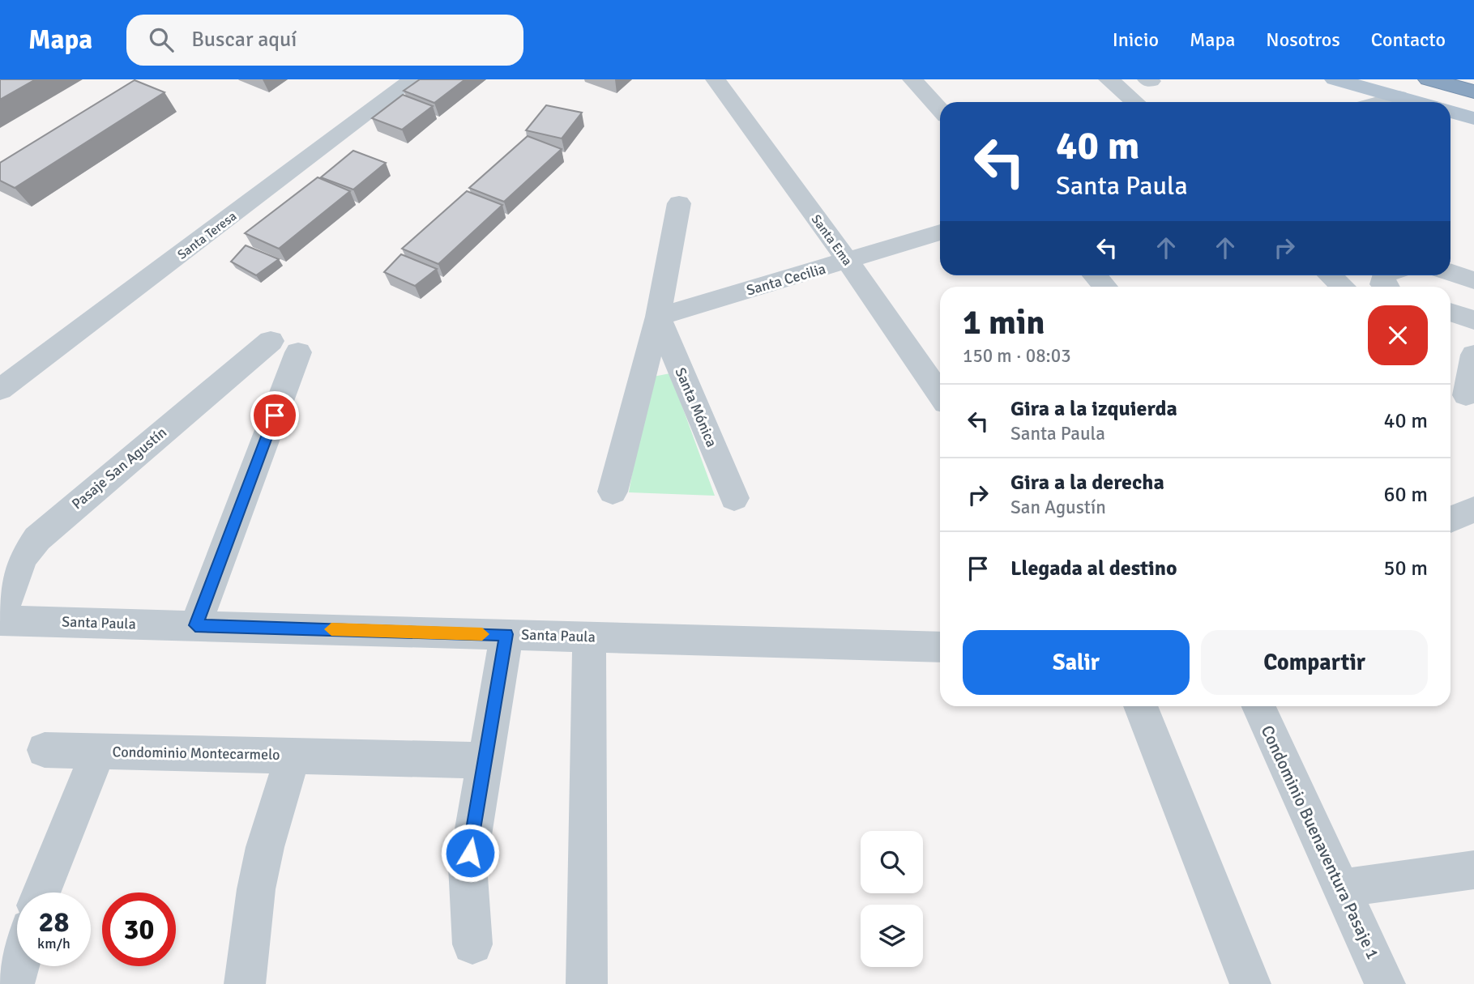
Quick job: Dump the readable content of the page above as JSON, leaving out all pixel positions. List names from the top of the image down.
{
  "streets": {
    "street": [
      "Santa Teresa",
      "Santa Ema",
      "Santa Cecilia",
      "Santa Mónica",
      "Pasaje San Agustín",
      "Santa Paula",
      "Condominio Montecarmelo",
      "Condominio Buenaventura Pasaje 1"
    ]
  },
  "crossings": [
    ["Santa Ema", "Santa Cecilia"],
    ["Santa Cecilia", "Santa Mónica"],
    ["Pasaje San Agustín", "Santa Paula"]
  ],
  "page": {
    "header": "Mapa",
    "search": "Buscar aquí",
    "nav": [
      "Inicio",
      "Mapa",
      "Nosotros",
      "Contacto"
    ],
    "turn": ["40 m", "Santa Paula"],
    "heading": ["1 min", "150 m · 08:03"],
    "list": [
      {
        "name": "Gira a la izquierda",
        "note": "Santa Paula",
        "value": "40 m"
      },
      {
        "name": "Gira a la derecha",
        "note": "San Agustín",
        "value": "60 m"
      },
      {
        "name": "Llegada al destino",
        "value": "50 m"
      }
    ],
    "buttons": ["Salir", "Compartir"],
    "speed": "28 km/h",
    "limit": "30"
  }
}
